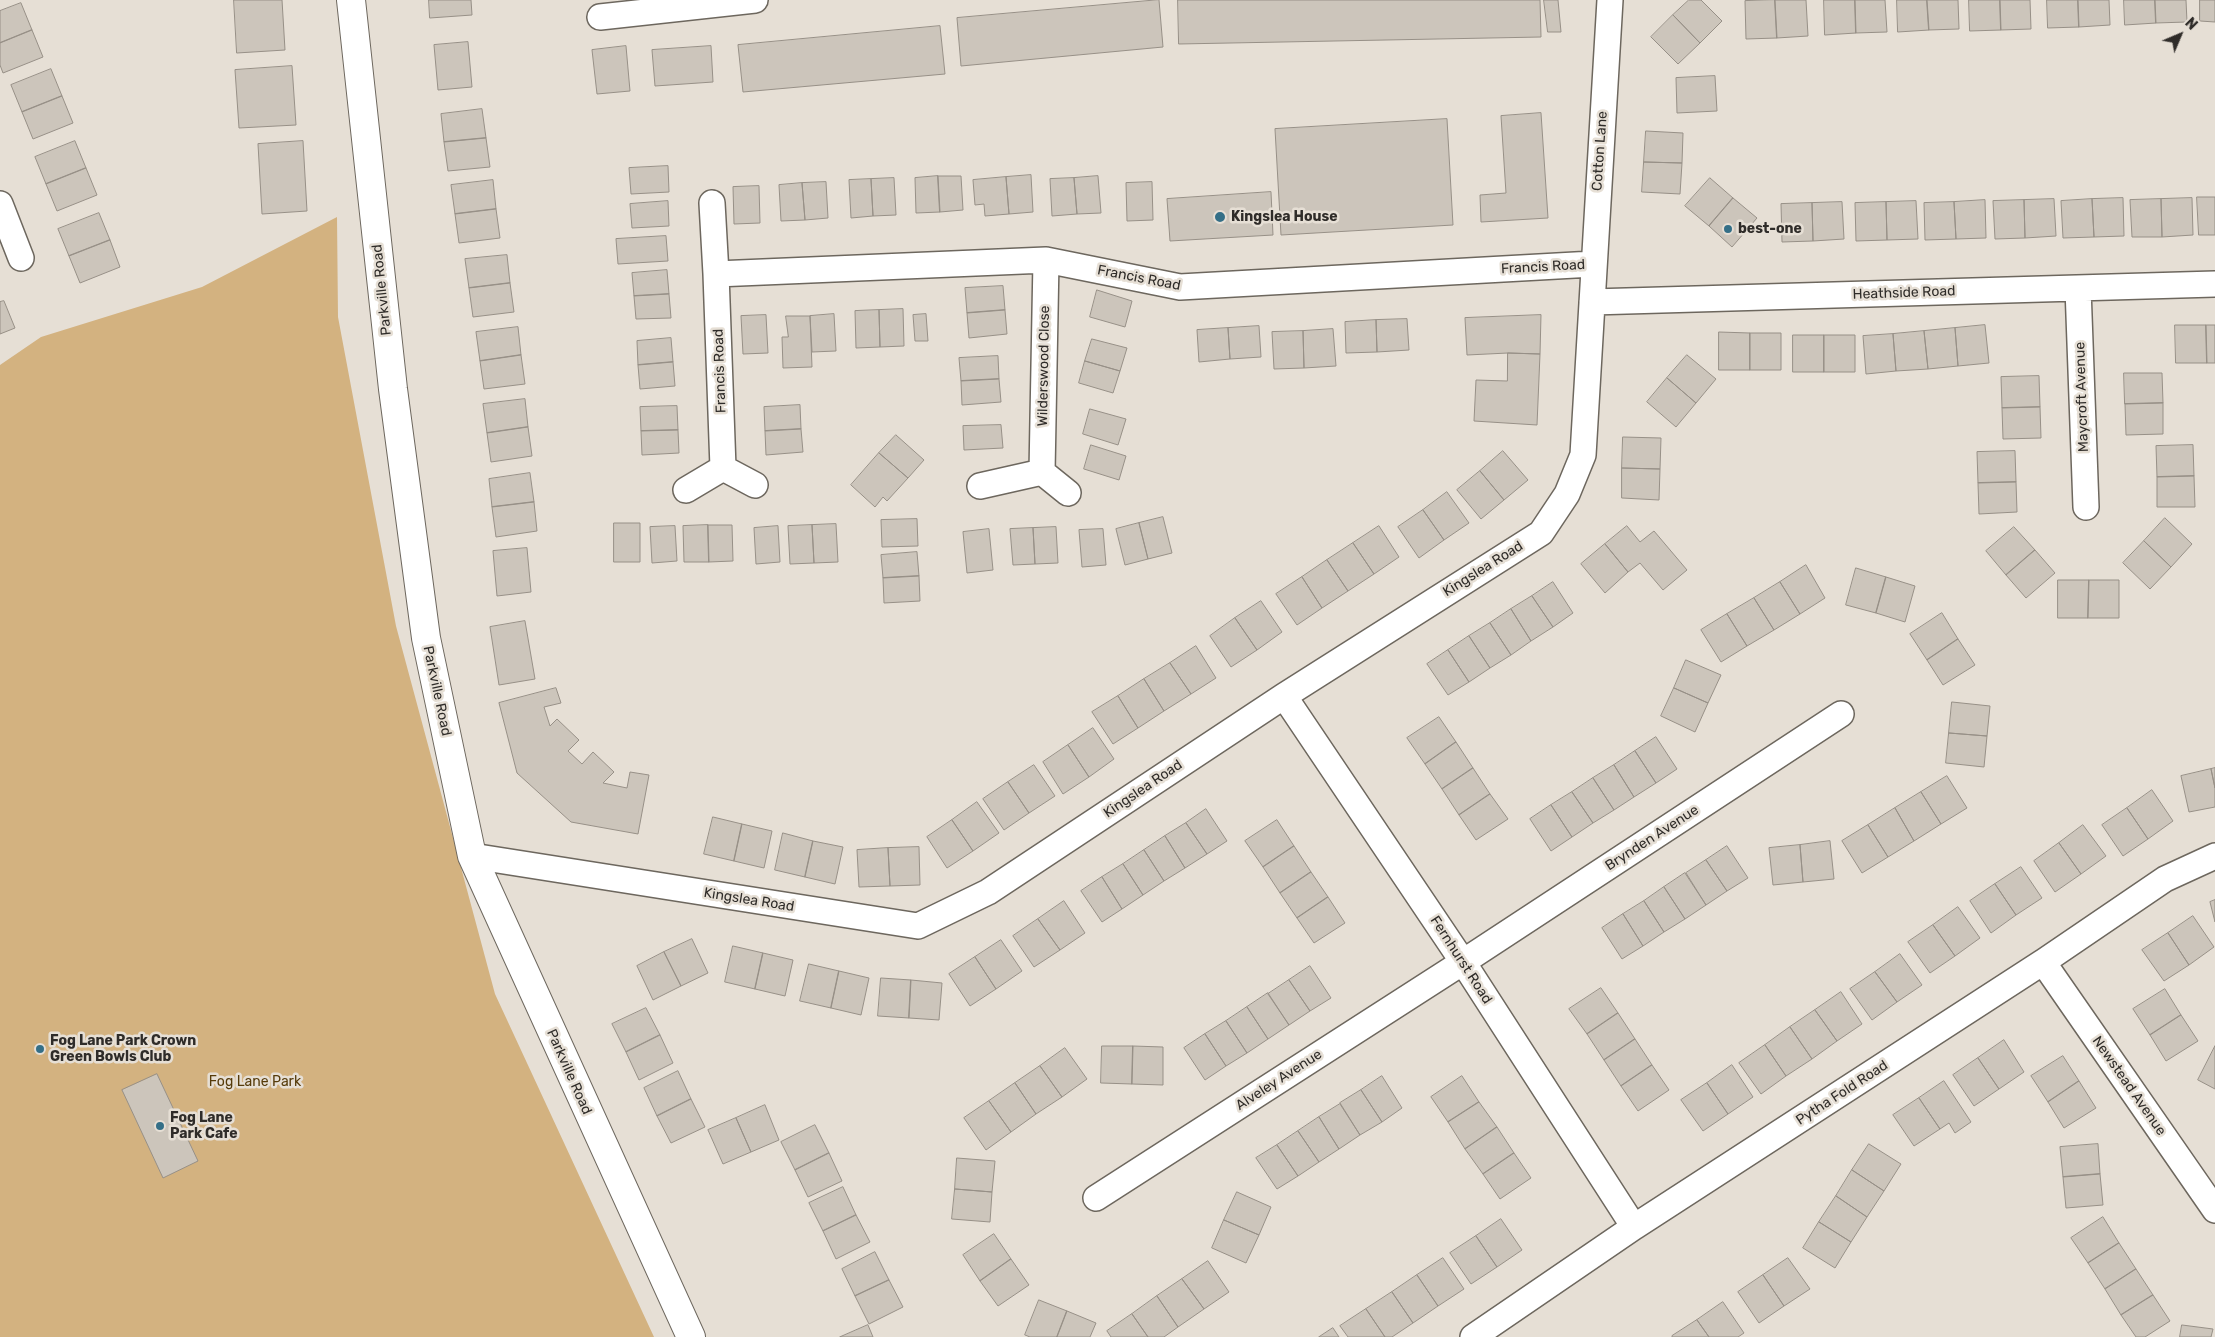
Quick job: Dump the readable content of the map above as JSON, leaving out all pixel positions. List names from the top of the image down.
{
  "streets": {
    "street": [
      "Cotton Lane",
      "Francis Road",
      "Parkville Road",
      "Heathside Road",
      "Wilderswood Close",
      "Maycroft Avenue",
      "Kingslea Road",
      "Brynden Avenue",
      "Fernhurst Road",
      "Alveley Avenue",
      "Newstead Avenue",
      "Pytha Fold Road"
    ]
  },
  "crossings": [
    ["Cotton Lane", "Francis Road"],
    ["Cotton Lane", "Heathside Road"],
    ["Cotton Lane", "Kingslea Road"],
    ["Francis Road", "Wilderswood Close"],
    ["Parkville Road", "Kingslea Road"],
    ["Heathside Road", "Maycroft Avenue"],
    ["Heathside Road", "Kingslea Road"],
    ["Kingslea Road", "Fernhurst Road"],
    ["Brynden Avenue", "Fernhurst Road"],
    ["Brynden Avenue", "Alveley Avenue"],
    ["Fernhurst Road", "Alveley Avenue"],
    ["Fernhurst Road", "Pytha Fold Road"],
    ["Newstead Avenue", "Pytha Fold Road"]
  ],
  "parks": ["Fog Lane Park"],
  "places": [
    "Kingslea House",
    "best-one",
    "Fog Lane Park Crown Green Bowls Club",
    "Fog Lane Park Cafe"
  ],
  "north": "top right"
}
